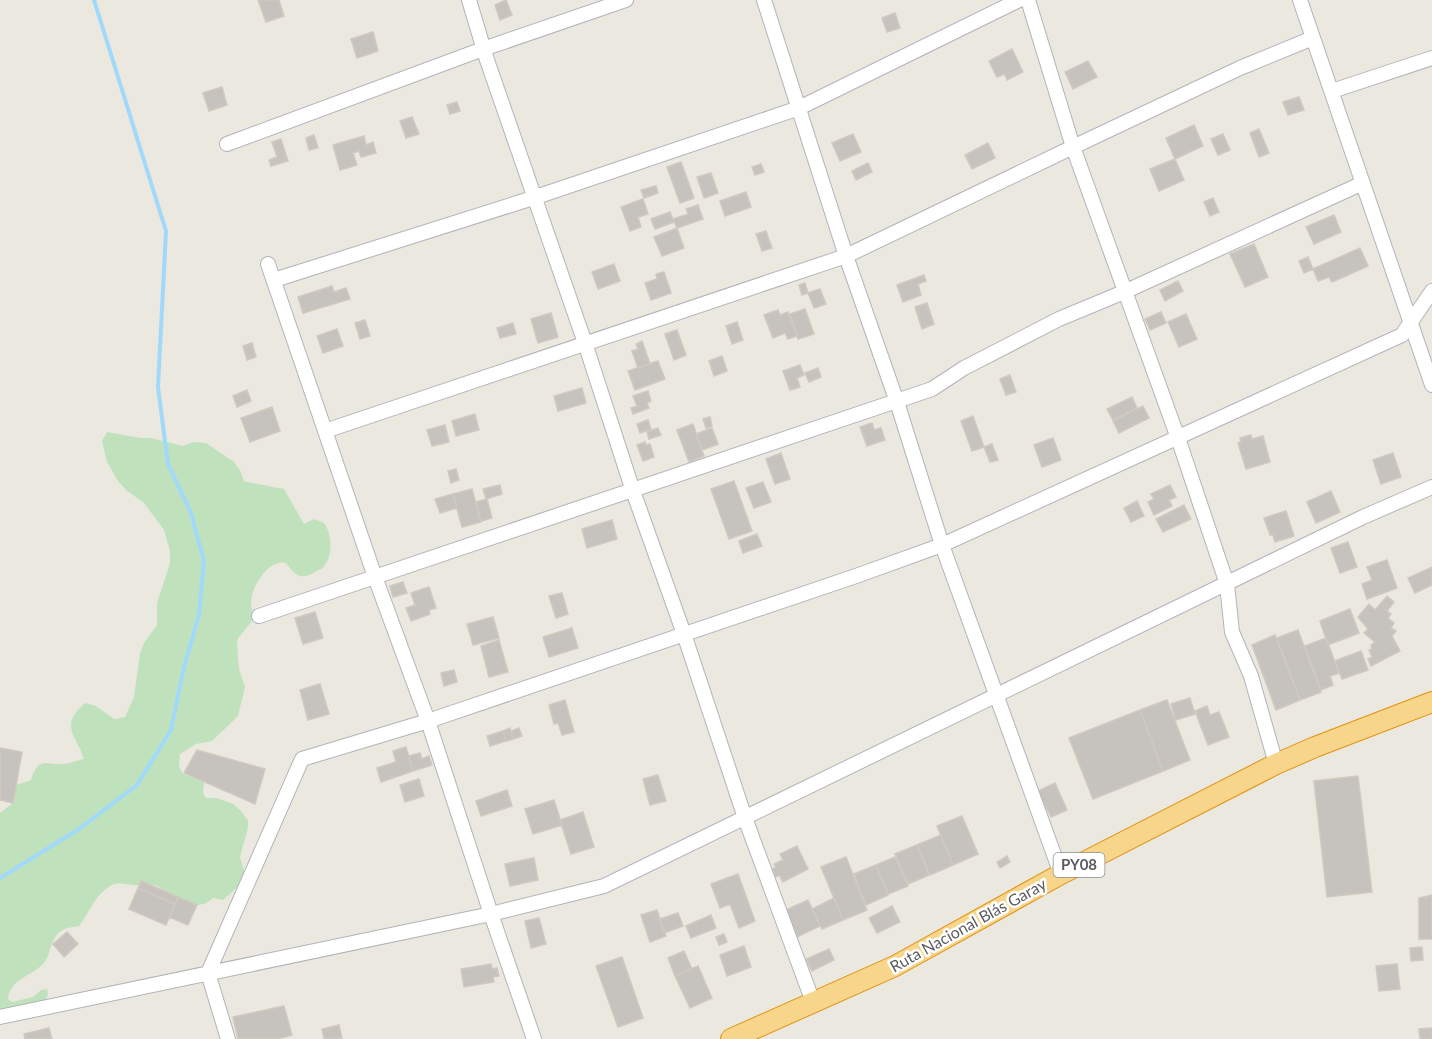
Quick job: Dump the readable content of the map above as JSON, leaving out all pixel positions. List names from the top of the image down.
{
  "streets": {
    "highway": ["PY08", "Ruta Nacional Blás Garay"]
  }
}
